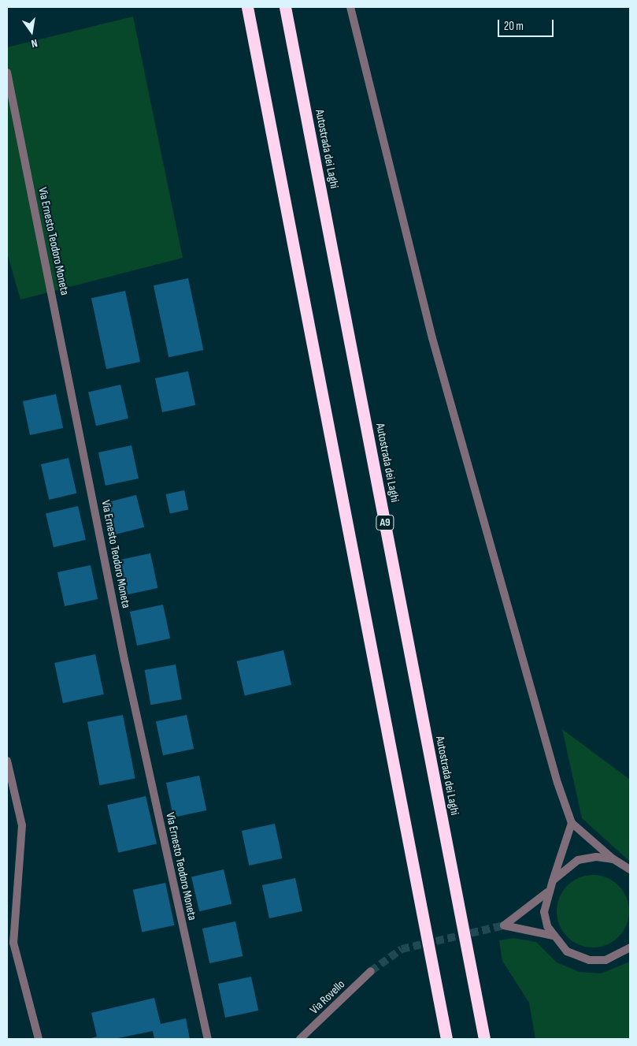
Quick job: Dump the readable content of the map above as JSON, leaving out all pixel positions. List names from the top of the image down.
{
  "streets": {
    "highway": ["Autostrada dei Laghi", "A9"],
    "street": ["Via Ernesto Teodoro Moneta", "Via Rovello"]
  },
  "scale_bar": "20 m",
  "north": "bottom"
}
